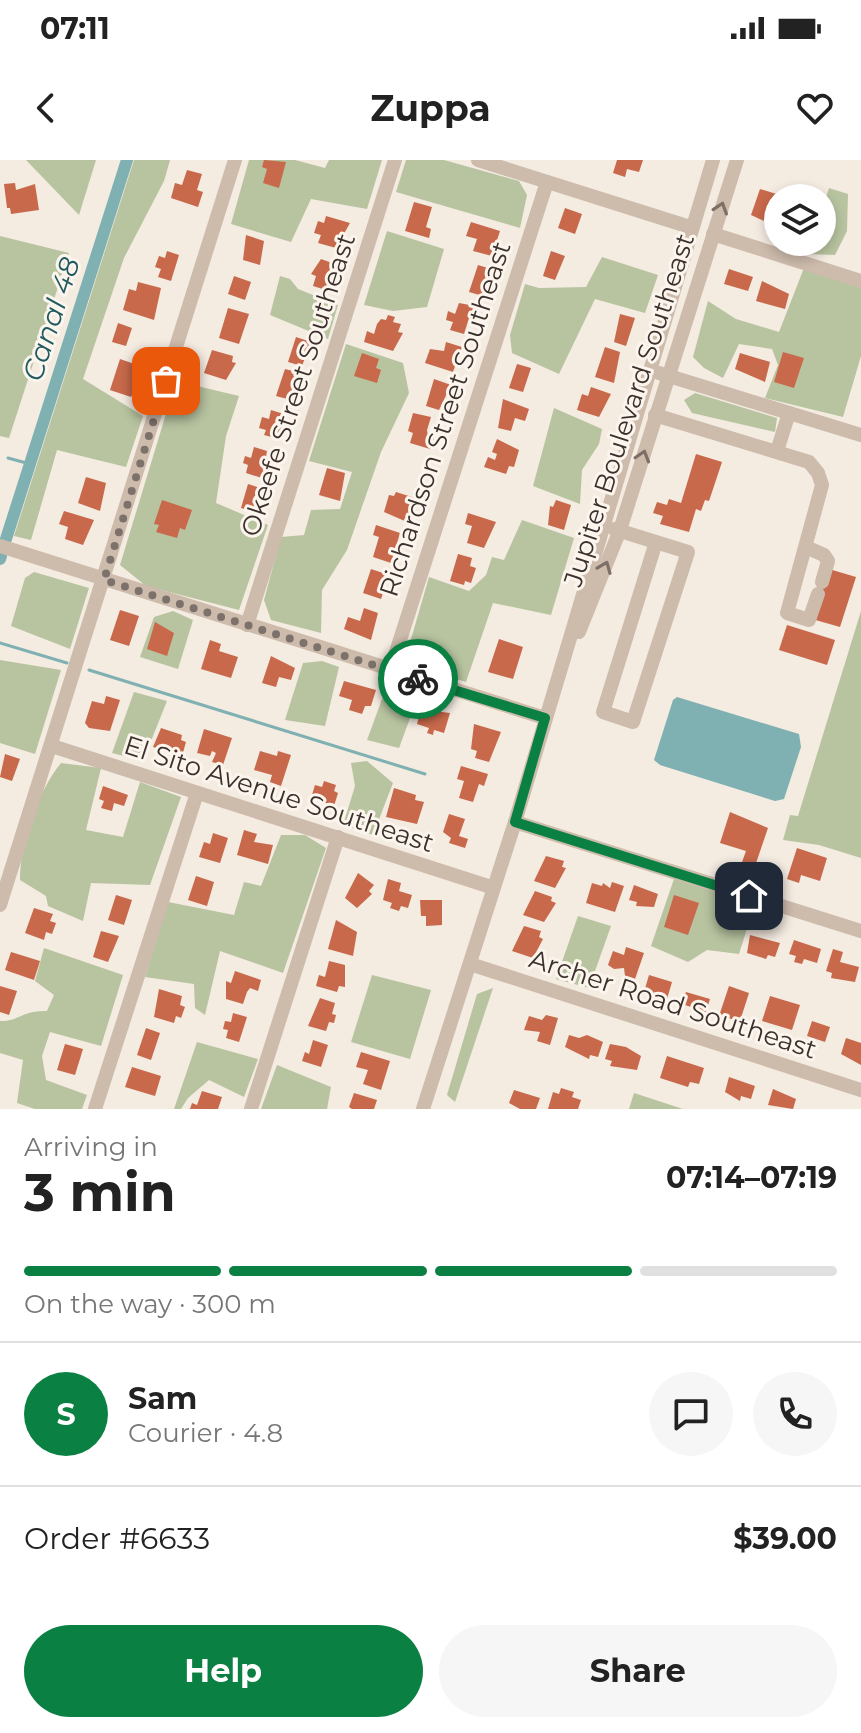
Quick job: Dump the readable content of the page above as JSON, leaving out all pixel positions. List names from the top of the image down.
{
  "streets": {
    "street": [
      "Okeefe Street Southeast",
      "Jupiter Boulevard Southeast",
      "Richardson Street Southeast",
      "El Sito Avenue Southeast",
      "Archer Road Southeast"
    ]
  },
  "crossings": [
    ["Jupiter Boulevard Southeast", "El Sito Avenue Southeast"],
    ["Jupiter Boulevard Southeast", "Archer Road Southeast"]
  ],
  "water": ["Canal 48"],
  "page": {
    "status": "07:11",
    "header": "Zuppa",
    "heading": ["3 min", "Arriving in", "07:14–07:19"],
    "panel": [
      "Sam",
      "Courier · 4.8",
      "Order #6633",
      "$39.00"
    ],
    "bar": "On the way · 300 m",
    "round": "S",
    "buttons": ["Help", "Share"]
  }
}
